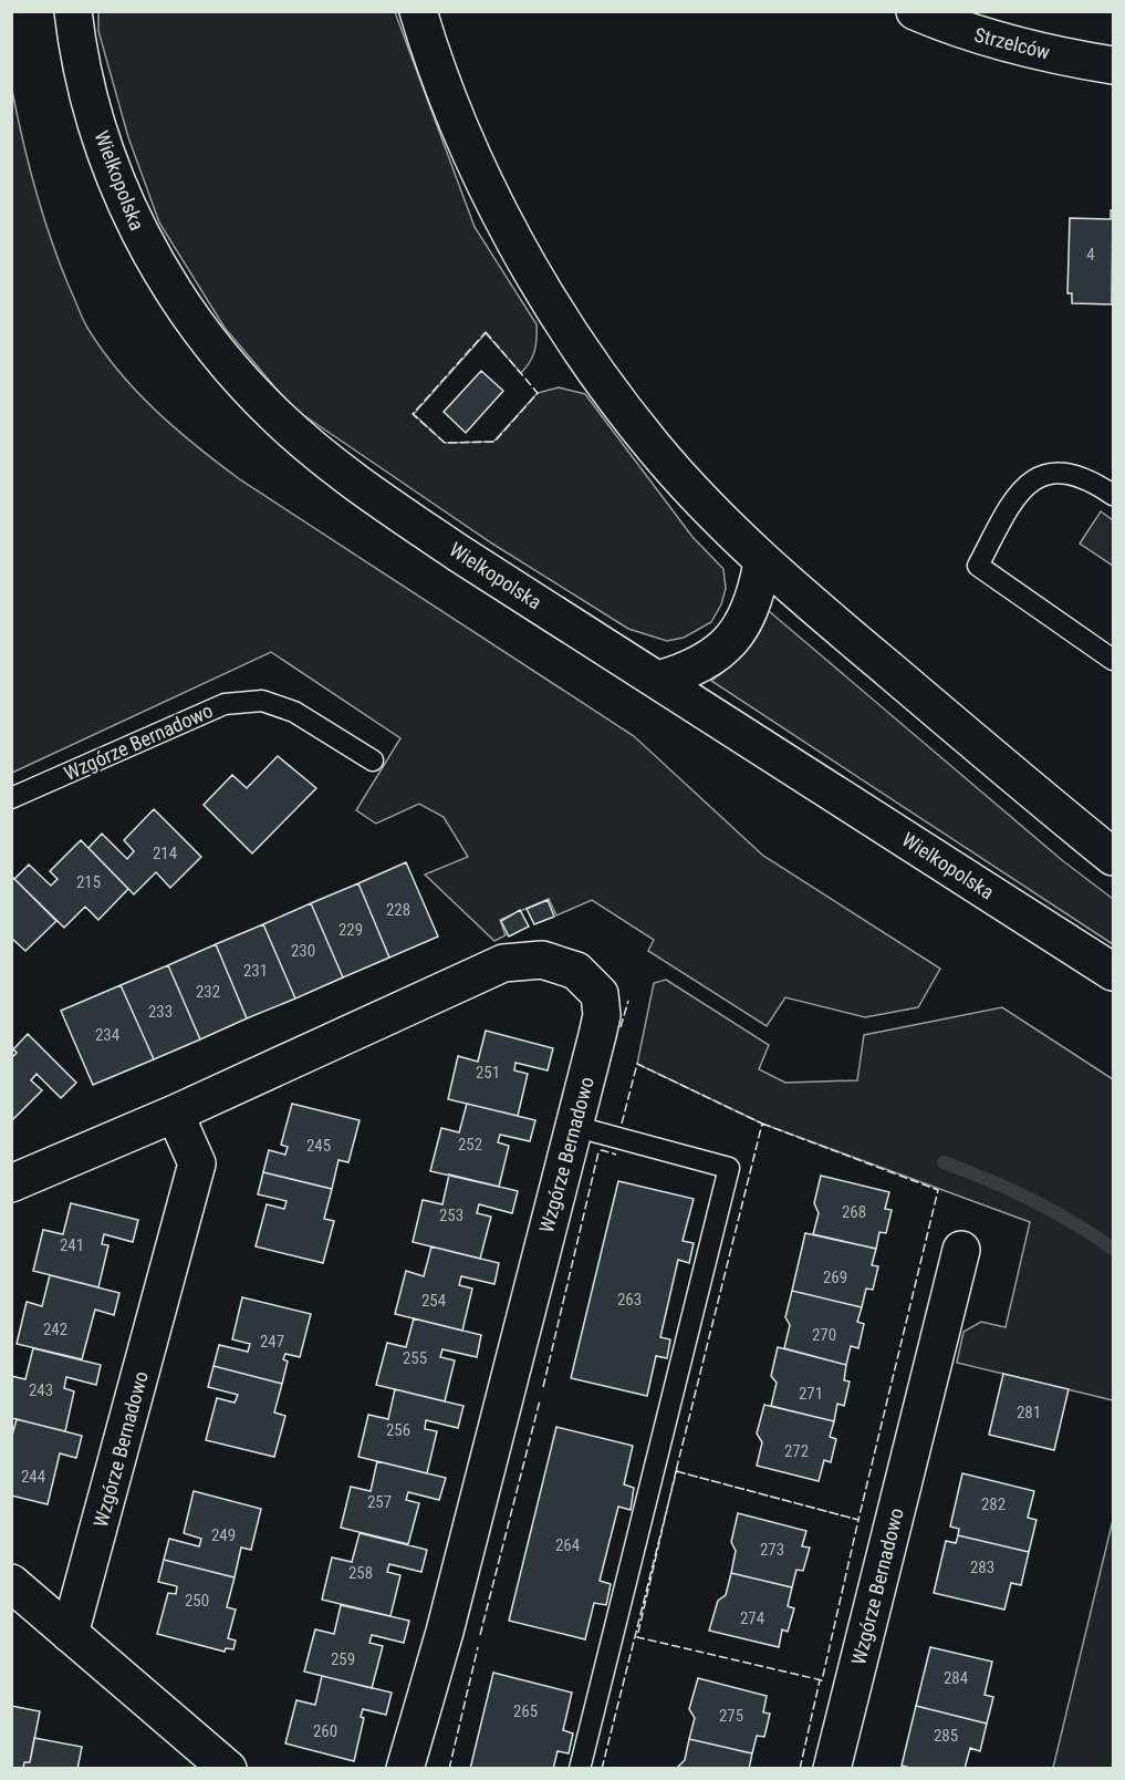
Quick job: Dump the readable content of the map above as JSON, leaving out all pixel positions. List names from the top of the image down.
{
  "streets": {
    "street": ["Strzelców", "Wielkopolska", "Wzgórze Bernadowo"]
  },
  "house_numbers": [
    "4",
    "214",
    "215",
    "228",
    "229",
    "230",
    "231",
    "232",
    "233",
    "234",
    "251",
    "252",
    "245",
    "268",
    "253",
    "241",
    "269",
    "263",
    "254",
    "242",
    "270",
    "247",
    "255",
    "243",
    "271",
    "281",
    "256",
    "272",
    "244",
    "257",
    "282",
    "249",
    "264",
    "273",
    "283",
    "258",
    "250",
    "274",
    "259",
    "284",
    "265",
    "275",
    "260",
    "285"
  ]
}
